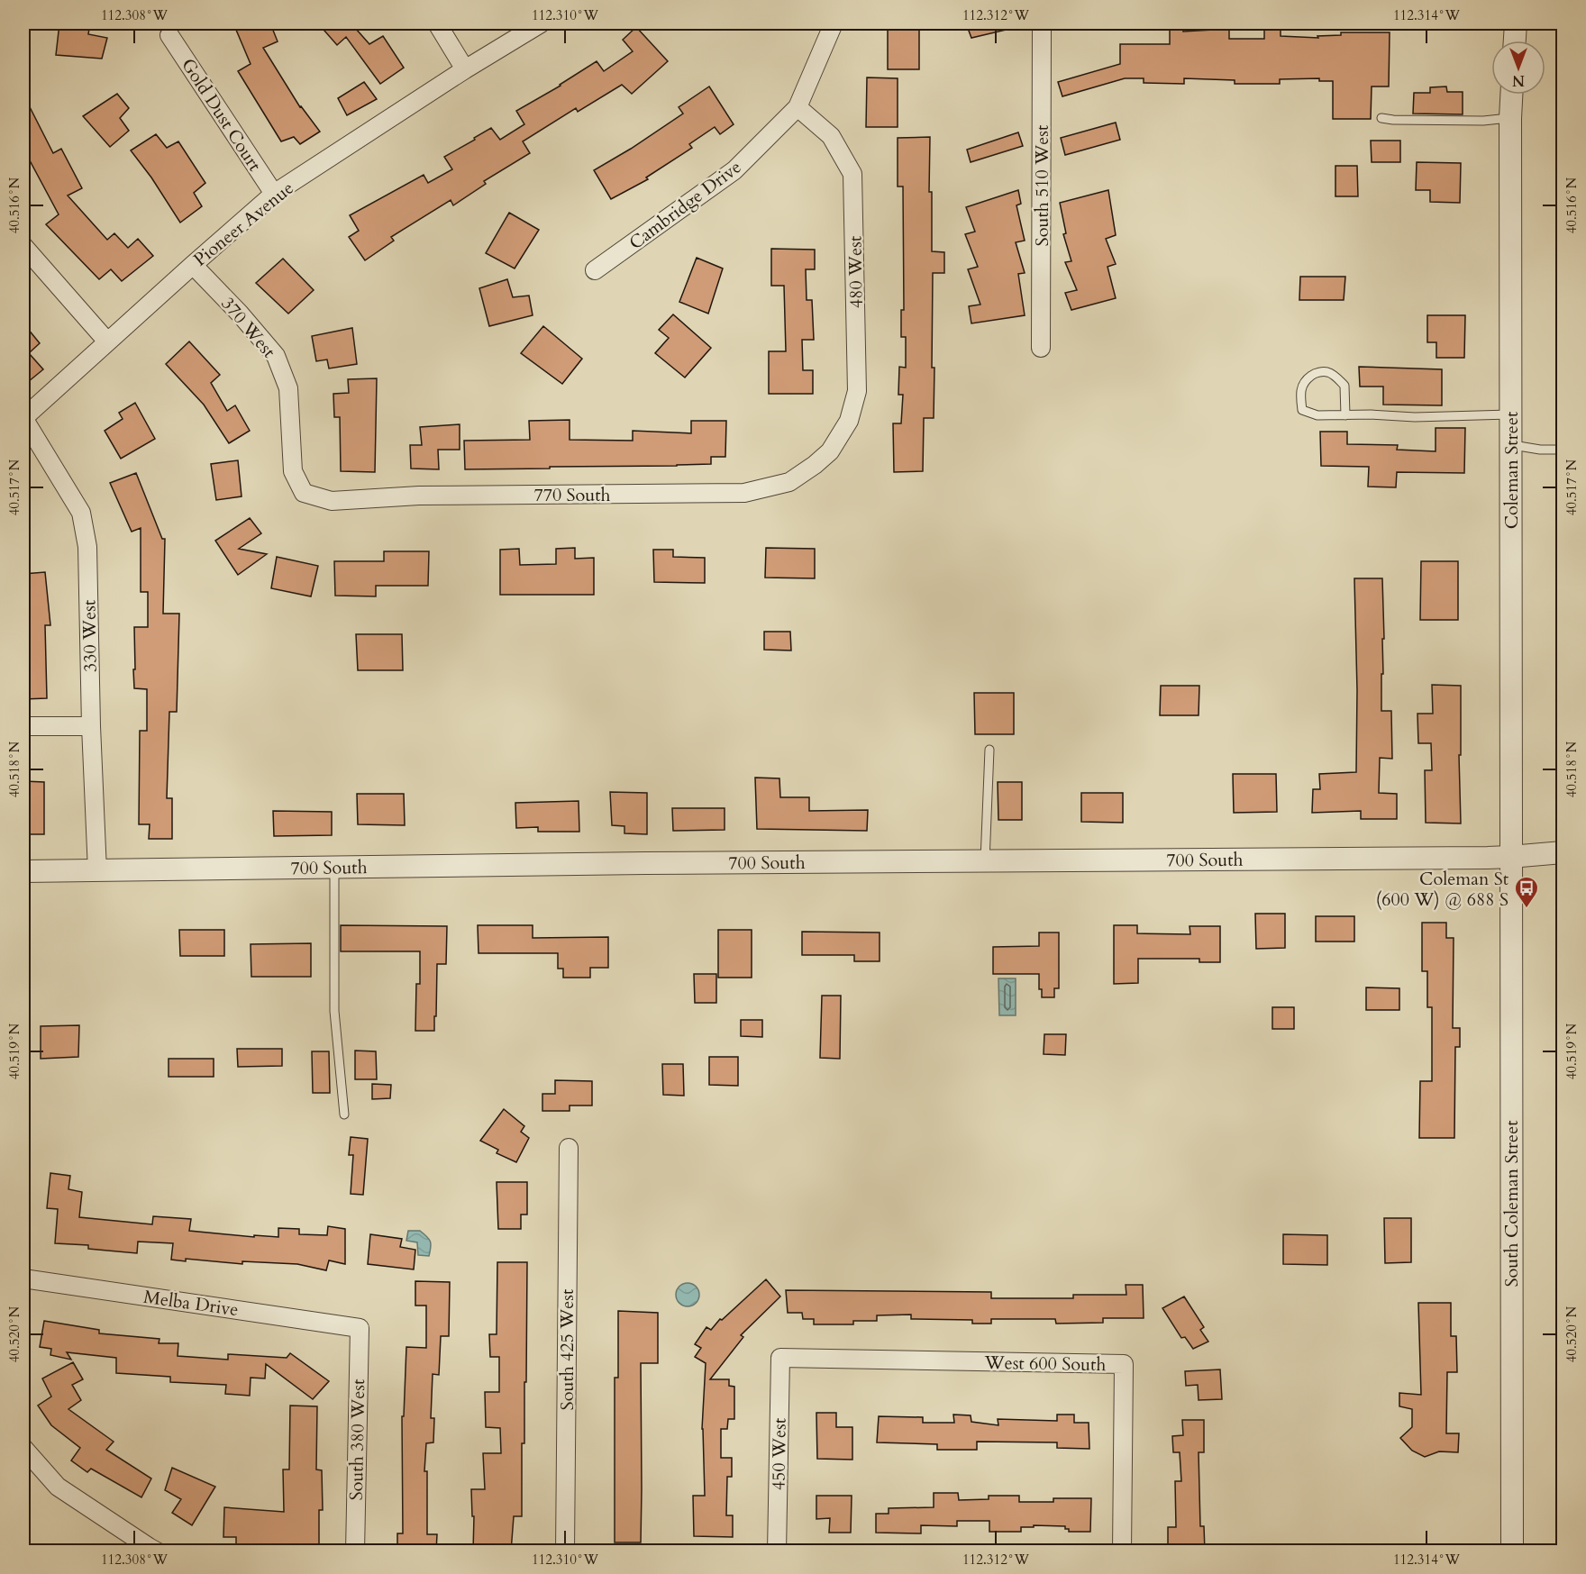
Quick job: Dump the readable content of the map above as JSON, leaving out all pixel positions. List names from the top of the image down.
{
  "streets": {
    "street": [
      "Gold Dust Court",
      "South 510 West",
      "Cambridge Drive",
      "Pioneer Avenue",
      "480 West",
      "370 West",
      "Coleman Street",
      "770 South",
      "330 West",
      "700 South",
      "South Coleman Street",
      "Melba Drive",
      "South 425 West",
      "West 600 South",
      "South 380 West",
      "450 West"
    ]
  },
  "crossings": [
    ["Gold Dust Court", "Pioneer Avenue"],
    ["Cambridge Drive", "480 West"],
    ["Pioneer Avenue", "370 West"],
    ["Pioneer Avenue", "330 West"],
    ["480 West", "770 South"],
    ["370 West", "770 South"],
    ["Coleman Street", "700 South"],
    ["Coleman Street", "South Coleman Street"],
    ["330 West", "700 South"],
    ["700 South", "South Coleman Street"],
    ["Melba Drive", "South 380 West"],
    ["West 600 South", "450 West"]
  ],
  "places": {
    "bus stop": ["Coleman St (600 W) @ 688 S"]
  },
  "north": "bottom",
  "coordinates": [
    "112.308°W",
    "112.310°W",
    "112.312°W",
    "112.314°W",
    "40.516°N",
    "40.517°N",
    "40.518°N",
    "40.519°N",
    "40.520°N"
  ]
}
